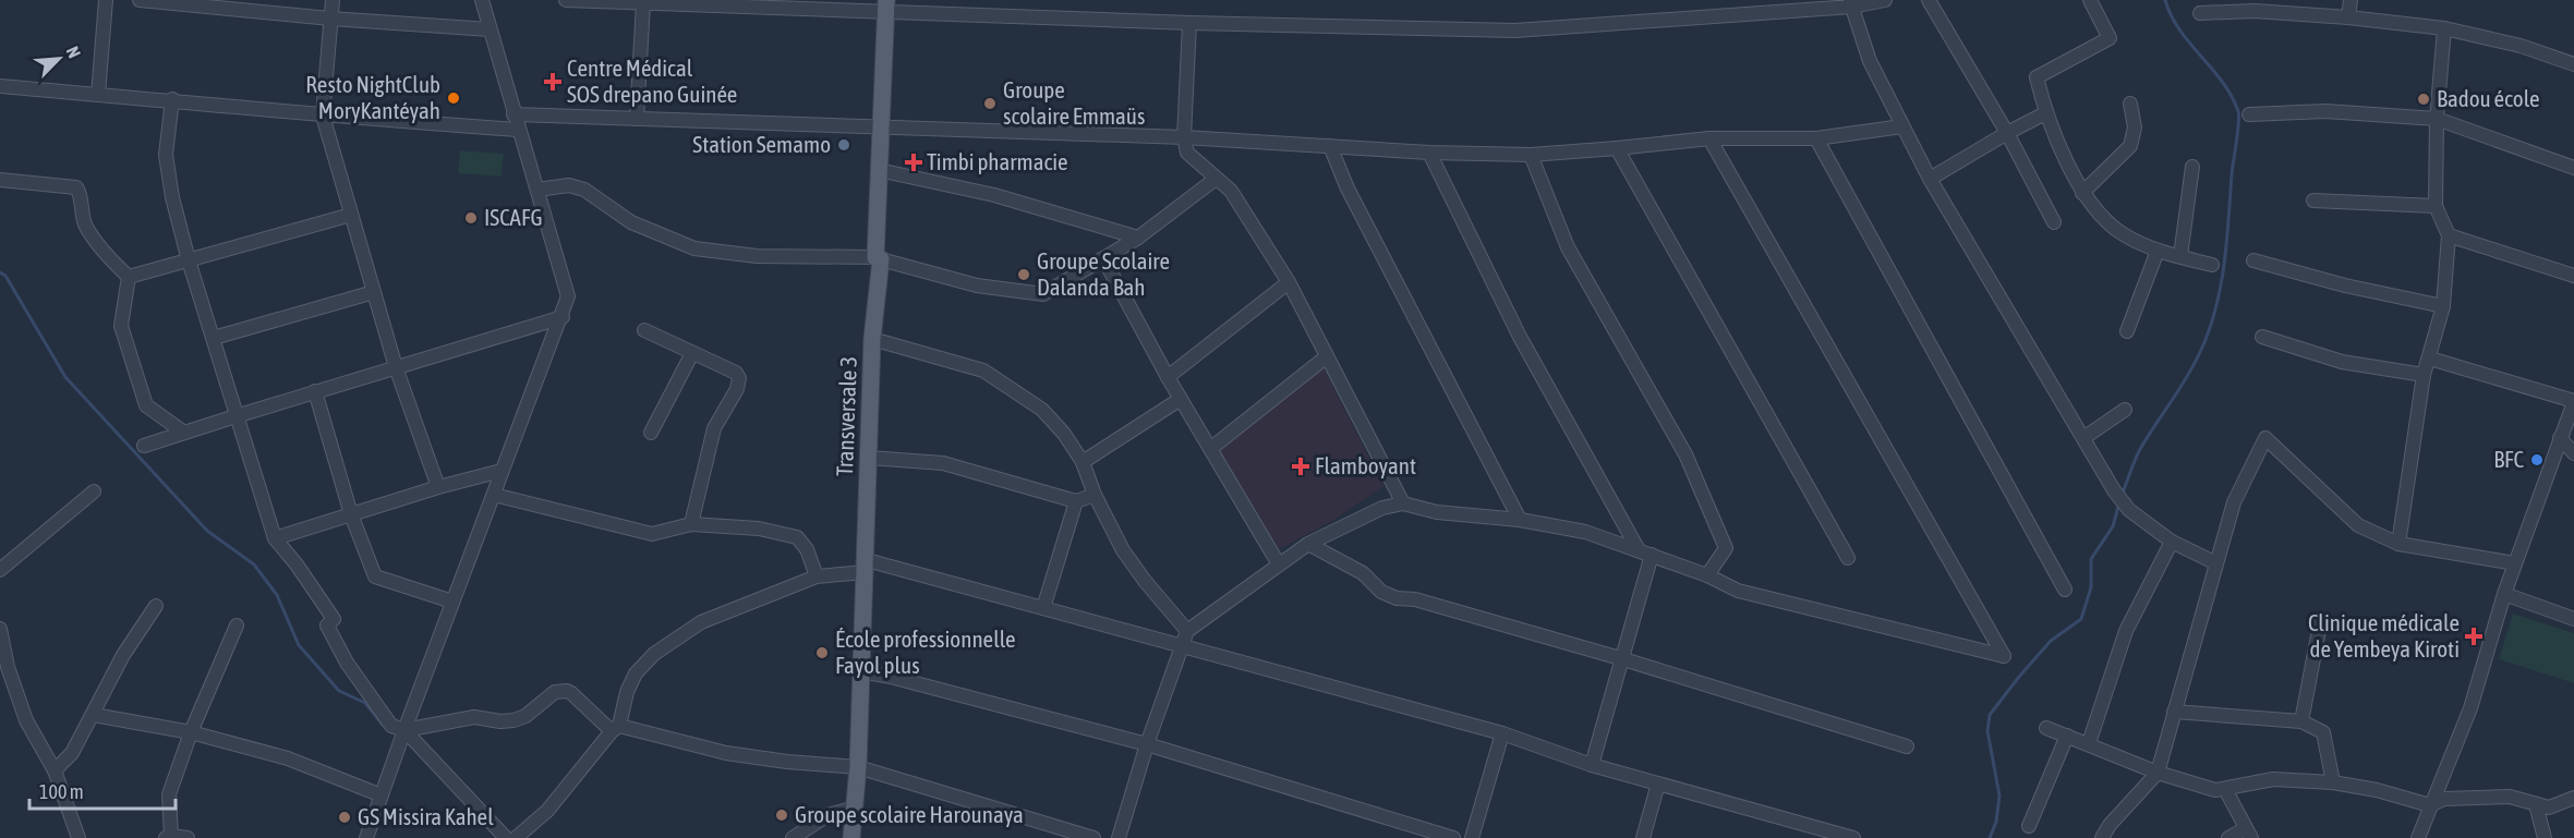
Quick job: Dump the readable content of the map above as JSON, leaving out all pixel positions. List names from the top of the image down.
{
  "streets": {
    "main road": ["Transversale 3"]
  },
  "places": {
    "health": [
      "Centre Médical SOS drepano Guinée",
      "Timbi pharmacie",
      "Flamboyant",
      "Clinique médicale de Yembeya Kiroti"
    ],
    "other": [
      "Resto NightClub MoryKantéyah",
      "Badou école",
      "Groupe scolaire Emmaüs",
      "Station Semamo",
      "ISCAFG",
      "Groupe Scolaire Dalanda Bah",
      "BFC",
      "École professionnelle Fayol plus",
      "Groupe scolaire Harounaya",
      "GS Missira Kahel"
    ]
  },
  "scale_bar": "100 m",
  "north": "top right"
}
